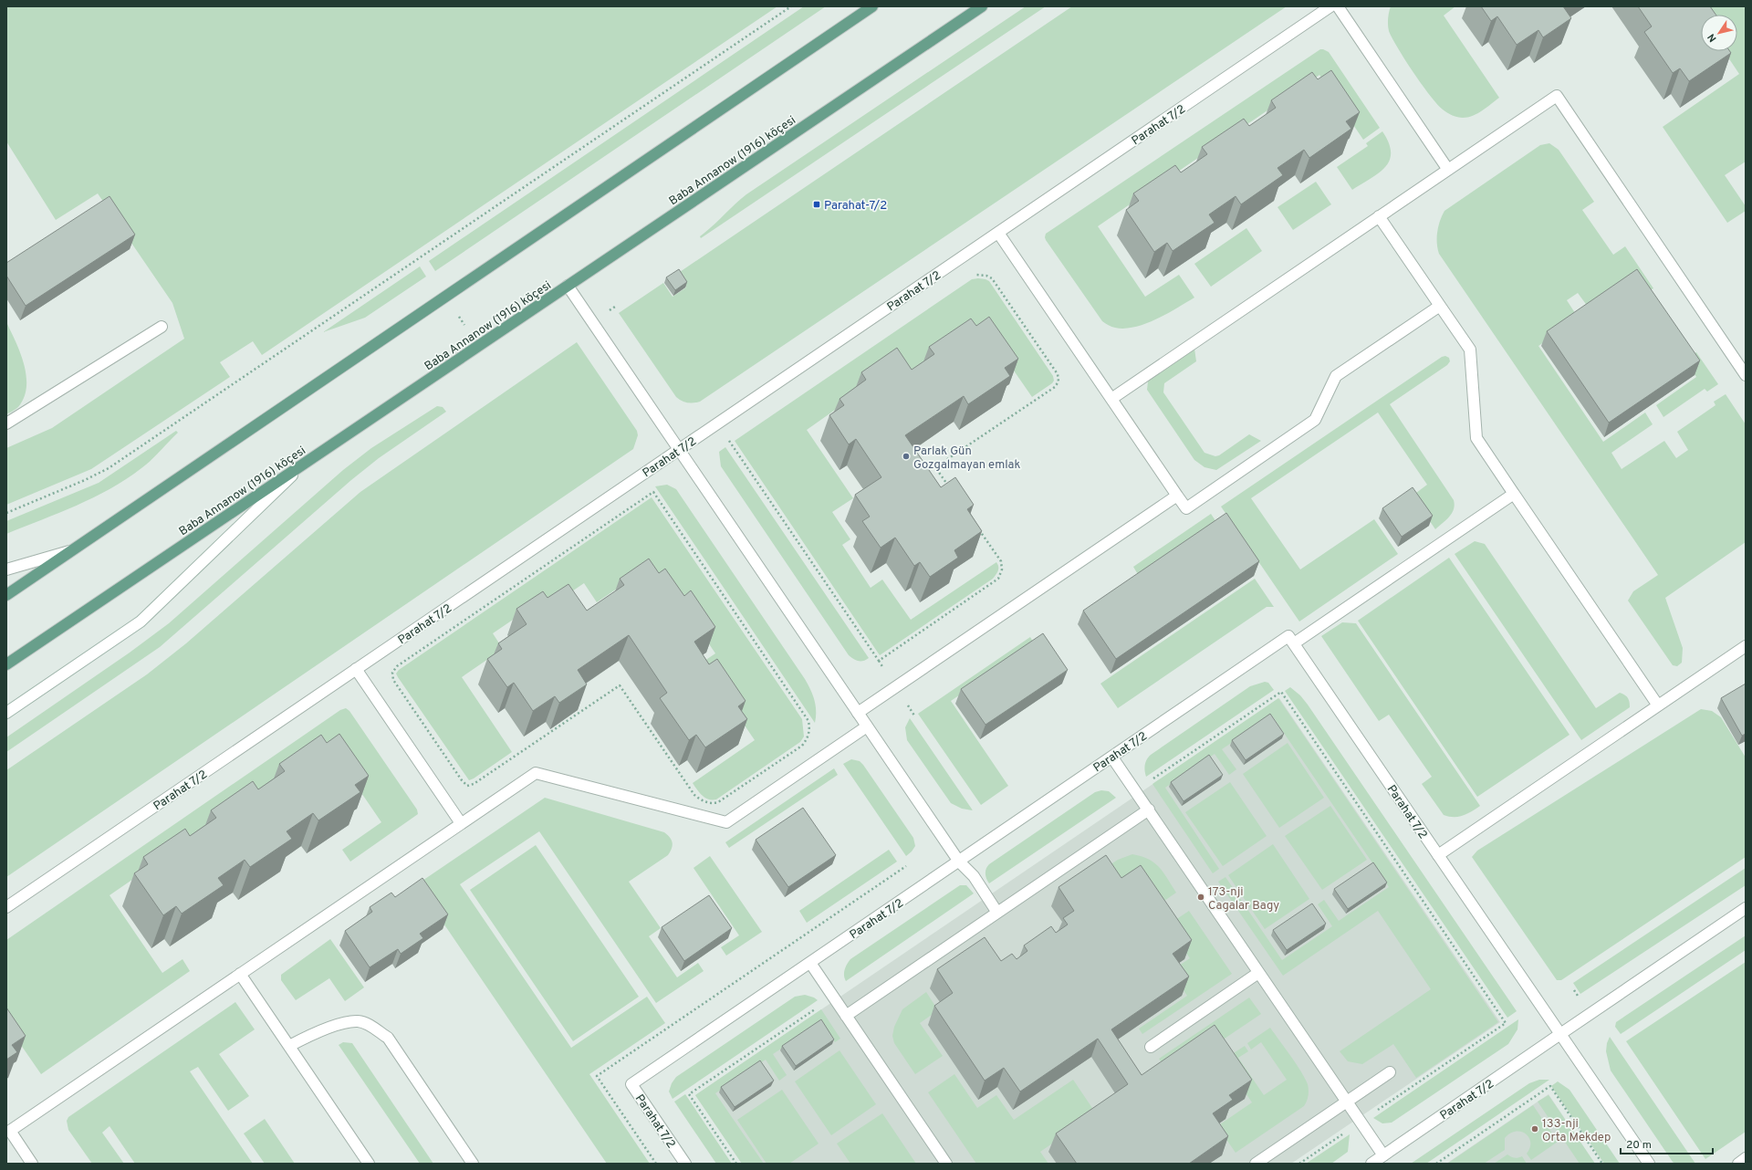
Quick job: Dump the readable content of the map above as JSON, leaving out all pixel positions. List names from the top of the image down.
{
  "streets": {
    "main road": ["Baba Annanow (1916) köçesi"],
    "street": ["Parahat 7/2"]
  },
  "places": {
    "transit": ["Parahat-7/2"],
    "other": ["Parlak Gün Gozgalmayan emlak", "173-nji Cagalar Bagy", "133-nji Orta Mekdep"]
  },
  "scale_bar": "20 m",
  "north": "bottom left"
}
